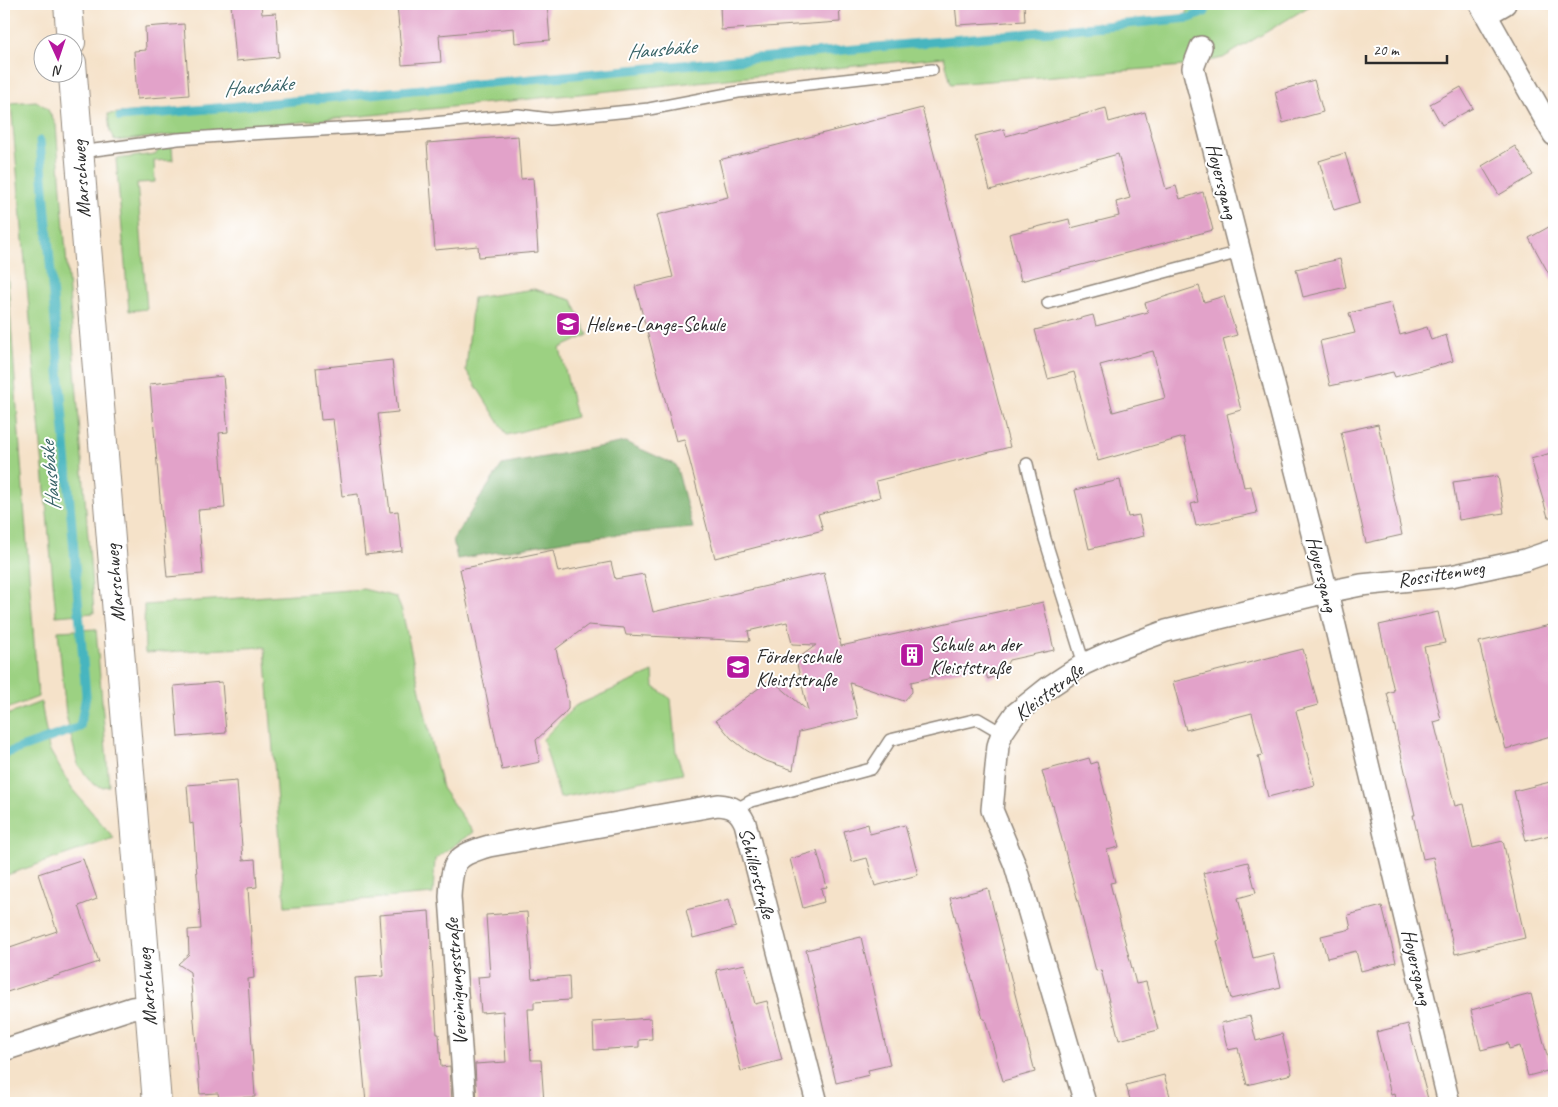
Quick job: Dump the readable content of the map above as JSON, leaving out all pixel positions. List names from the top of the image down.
{
  "streets": {
    "street": [
      "Marschweg",
      "Hoyersgang",
      "Rossittenweg",
      "Kleiststraße",
      "Schillerstraße",
      "Vereinigungsstraße"
    ]
  },
  "crossings": [
    ["Hoyersgang", "Rossittenweg"],
    ["Hoyersgang", "Kleiststraße"],
    ["Rossittenweg", "Kleiststraße"],
    ["Schillerstraße", "Vereinigungsstraße"]
  ],
  "water": ["Hausbäke"],
  "places": {
    "school or university": ["Helene-Lange-Schule", "Förderschule Kleiststraße"],
    "building": ["Schule an der Kleiststraße"]
  },
  "scale_bar": "20 m",
  "north": "bottom"
}
